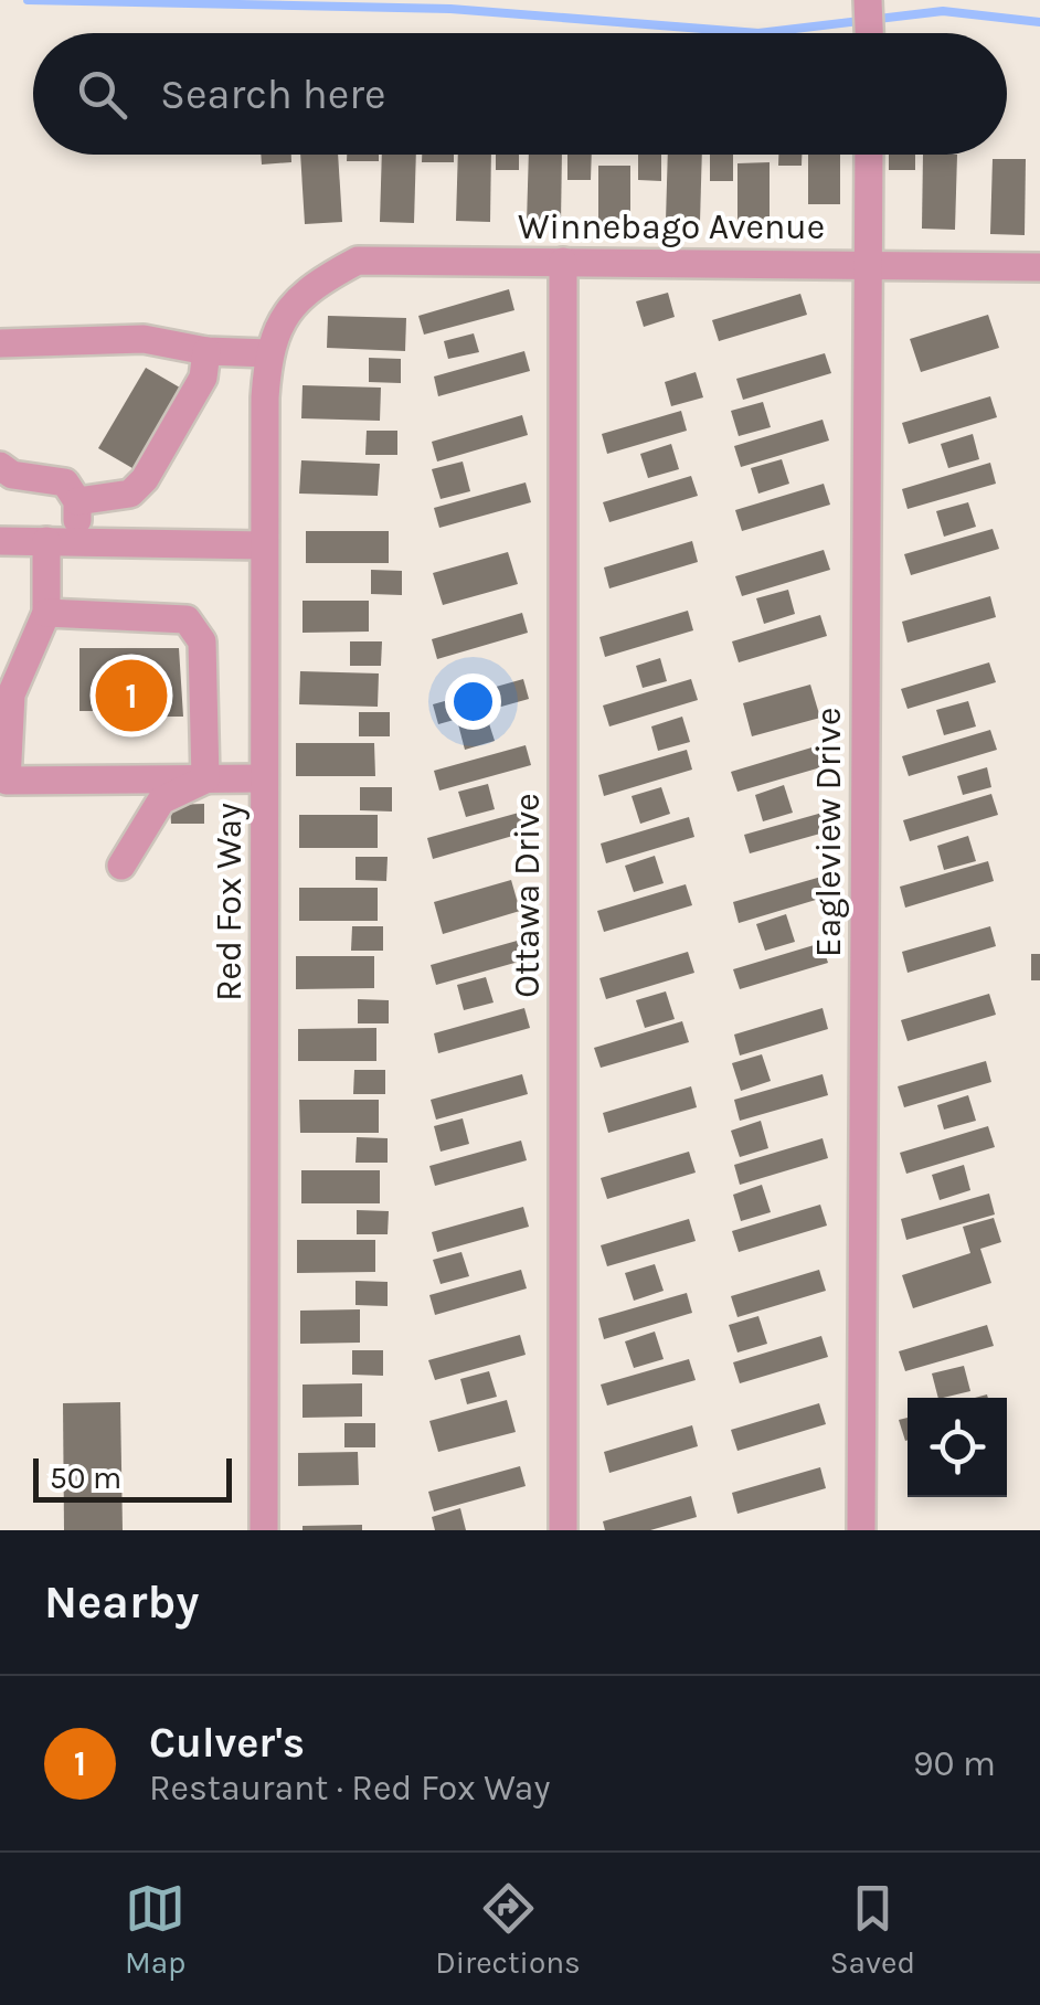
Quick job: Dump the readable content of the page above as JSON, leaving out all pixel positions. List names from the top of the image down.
{
  "streets": {
    "street": [
      "Winnebago Avenue",
      "Eagleview Drive",
      "Ottawa Drive",
      "Red Fox Way"
    ]
  },
  "crossings": [
    ["Winnebago Avenue", "Eagleview Drive"],
    ["Winnebago Avenue", "Ottawa Drive"],
    ["Winnebago Avenue", "Red Fox Way"]
  ],
  "scale_bar": "50 m",
  "page": {
    "search": "Search here",
    "pins": "1",
    "scale": "50 m",
    "heading": "Nearby",
    "list": [
      {
        "mark": "1",
        "name": "Culver's",
        "note": "Restaurant · Red Fox Way",
        "value": "90 m"
      }
    ],
    "nav": ["Map", "Directions", "Saved"]
  }
}
